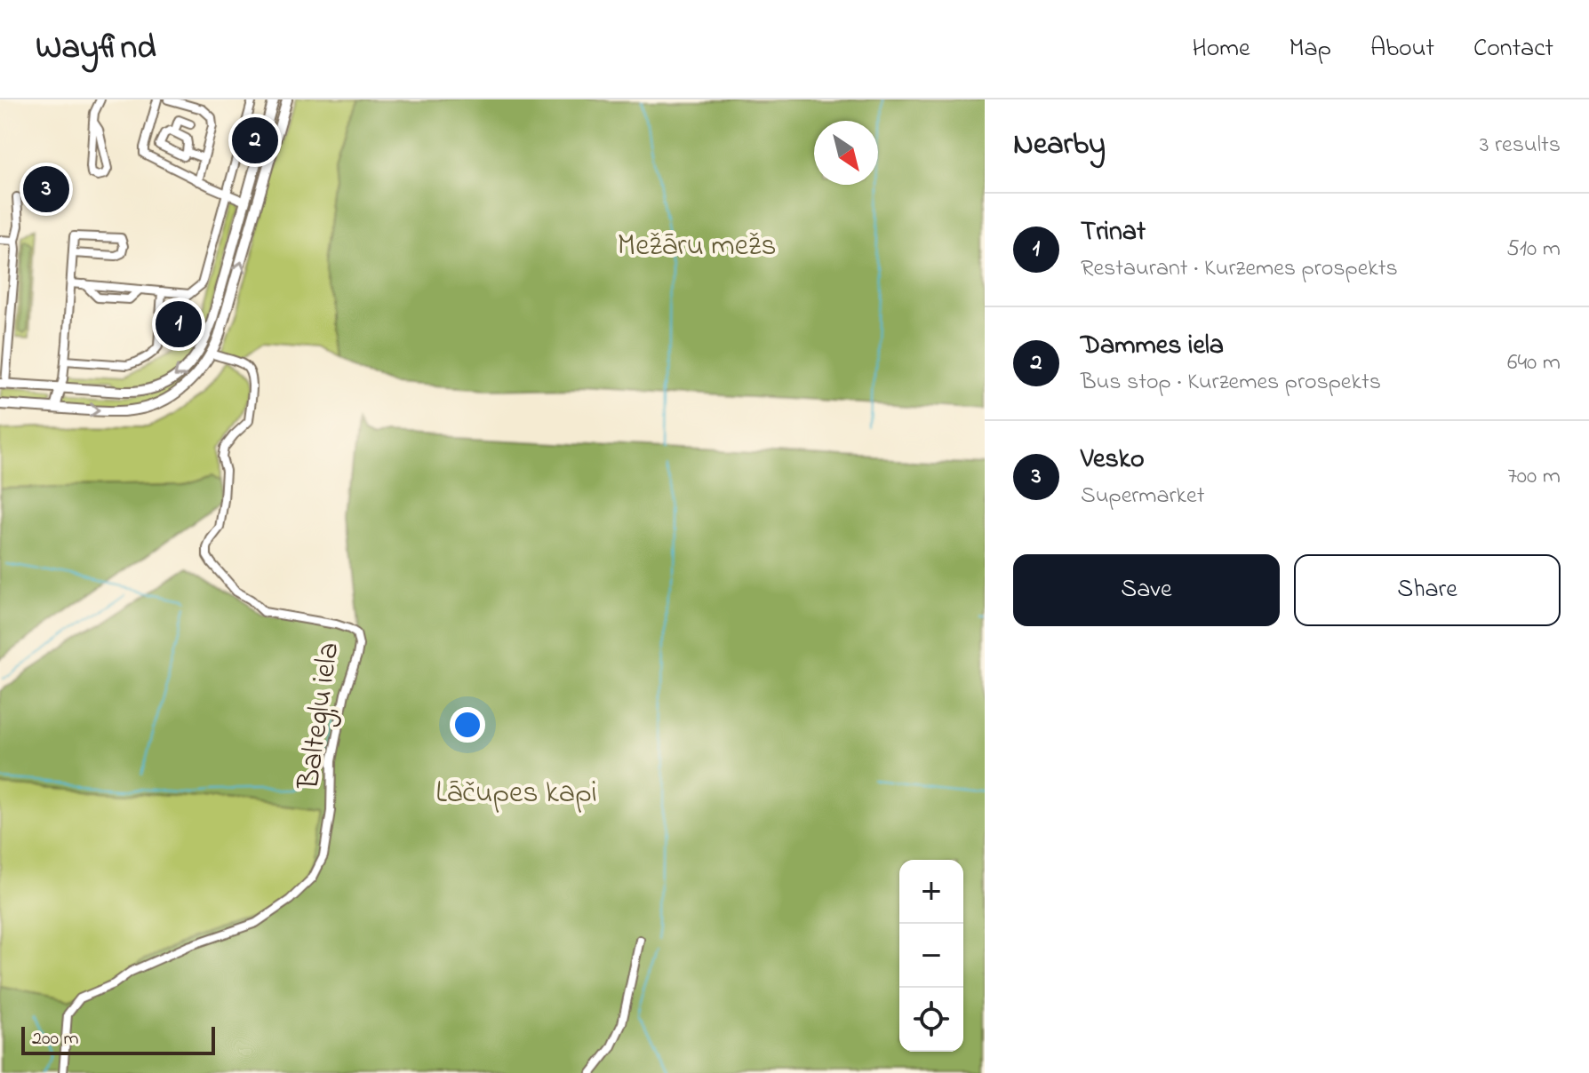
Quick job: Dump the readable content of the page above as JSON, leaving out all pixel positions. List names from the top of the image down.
{
  "streets": {
    "street": ["Baltegļu iela"]
  },
  "parks": ["Mežāru mežs", "Lāčupes kapi"],
  "scale_bar": "200 m",
  "north": "bottom right",
  "page": {
    "header": "Wayfind",
    "nav": [
      "Home",
      "Map",
      "About",
      "Contact"
    ],
    "heading": ["Nearby", "3 results"],
    "pins": ["2", "3", "1"],
    "list": [
      {
        "mark": "1",
        "name": "Trinat",
        "note": "Restaurant · Kurzemes prospekts",
        "value": "510 m"
      },
      {
        "mark": "2",
        "name": "Dammes iela",
        "note": "Bus stop · Kurzemes prospekts",
        "value": "640 m"
      },
      {
        "mark": "3",
        "name": "Vesko",
        "note": "Supermarket",
        "value": "700 m"
      }
    ],
    "buttons": ["Save", "Share"],
    "map_buttons": ["+", "−"],
    "scale": "200 m"
  }
}
